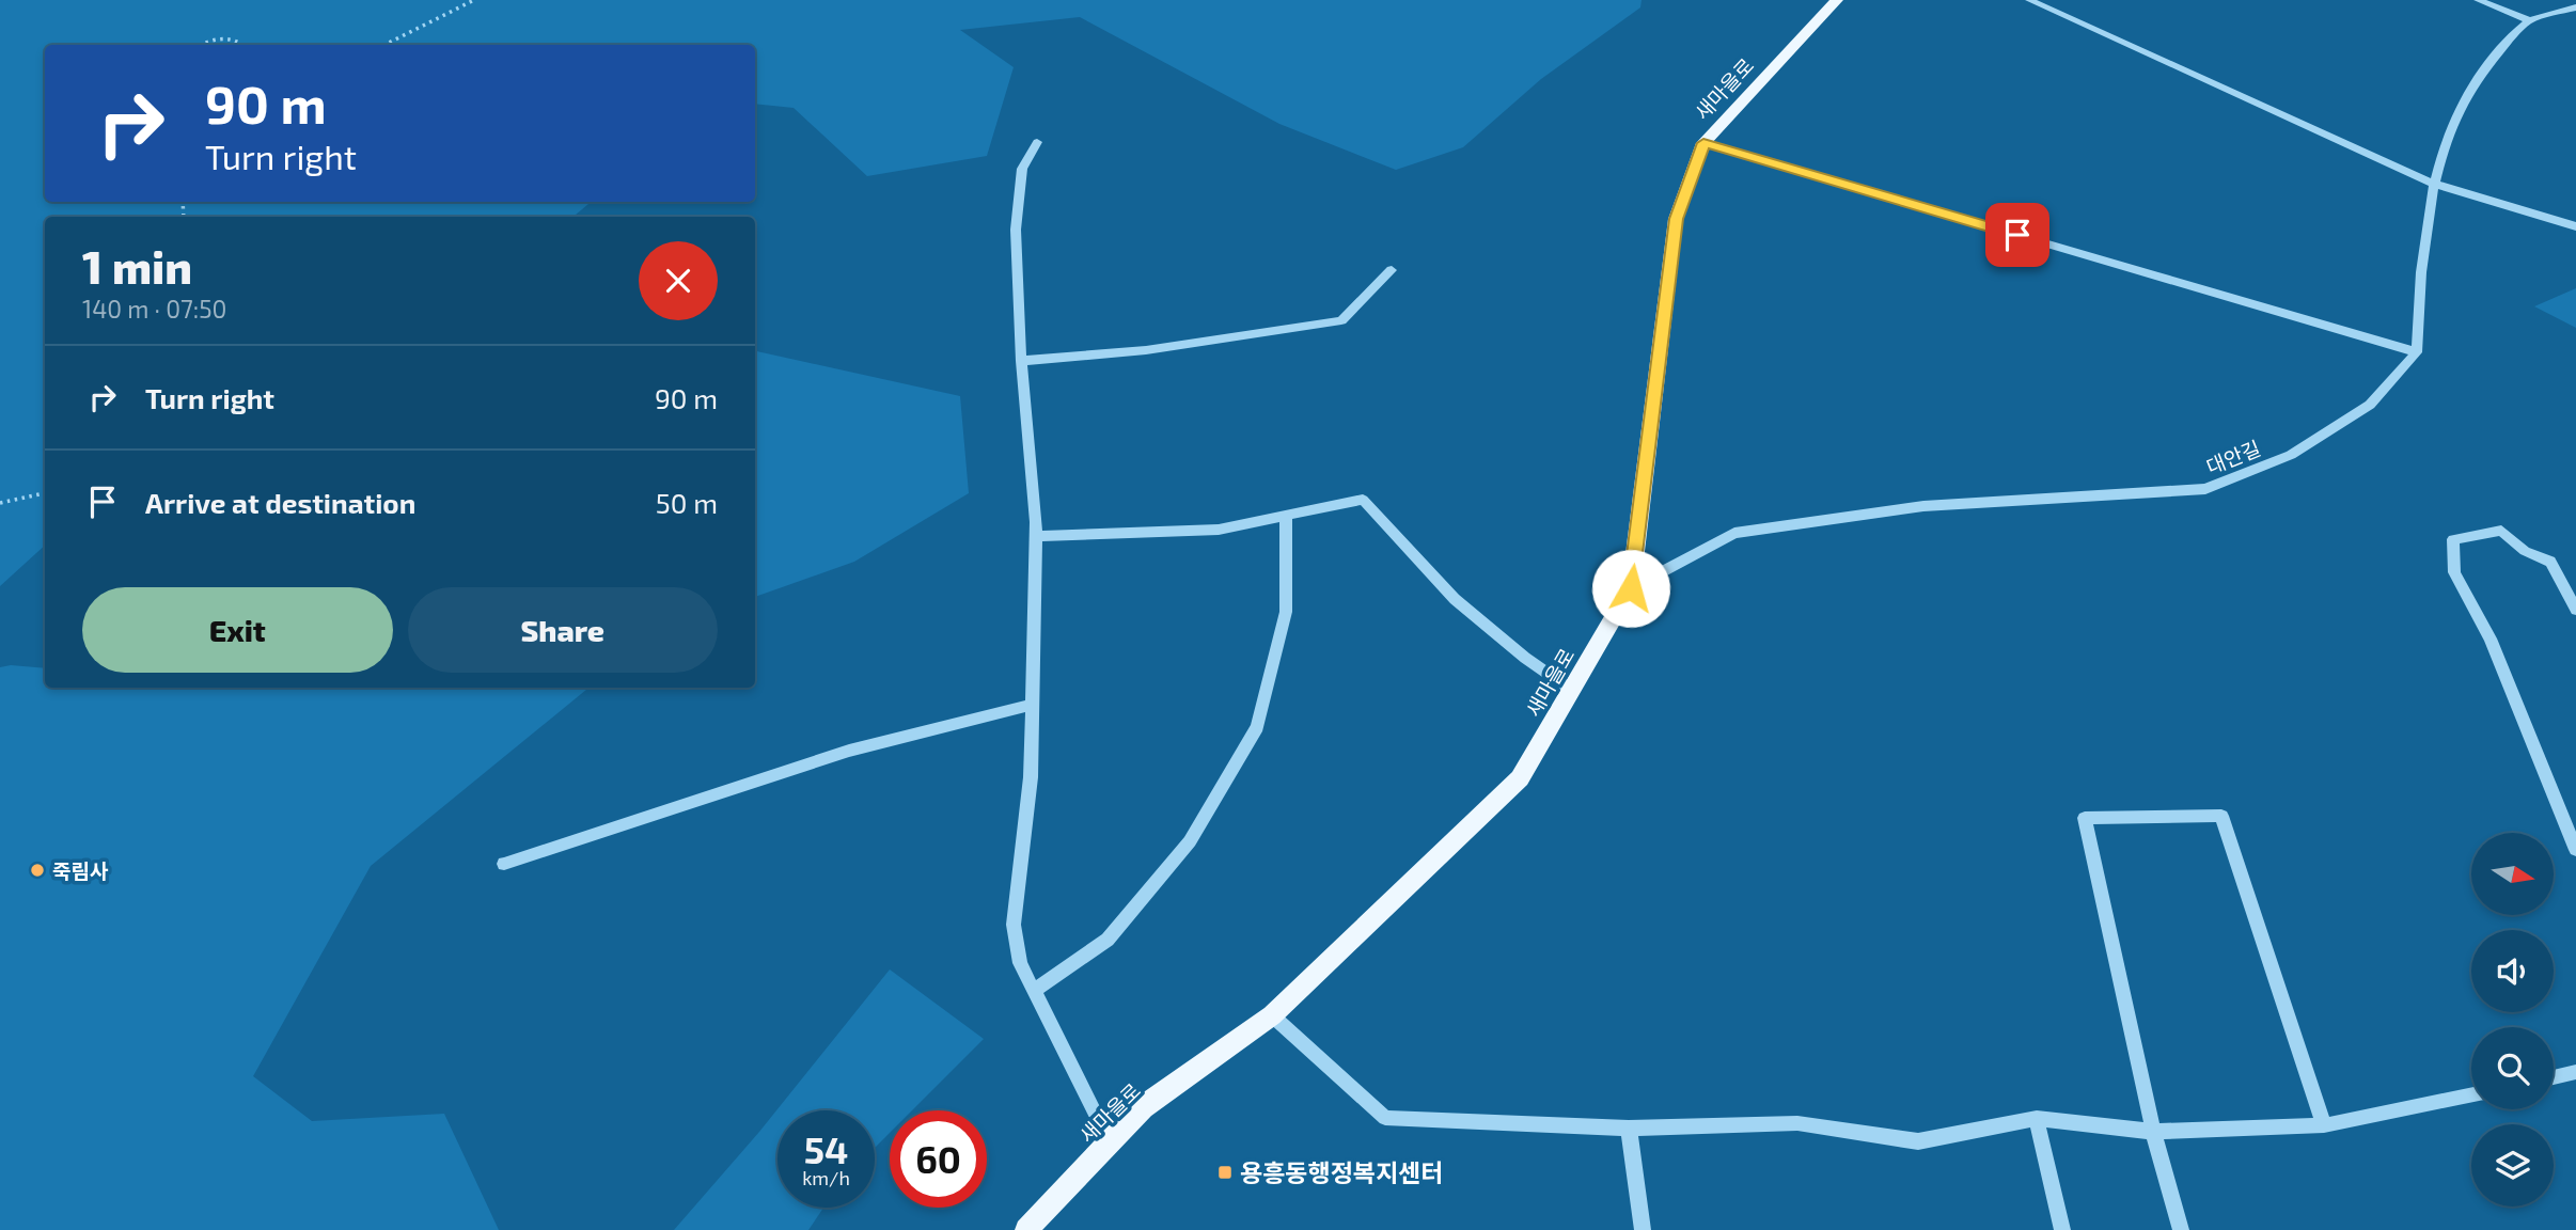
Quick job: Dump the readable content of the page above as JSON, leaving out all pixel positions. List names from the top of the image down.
{
  "streets": {
    "main road": ["새마을로"],
    "street": ["대안길"]
  },
  "crossings": [
    ["새마을로", "대안길"]
  ],
  "places": {
    "other": ["죽림사"],
    "transit": ["용흥동행정복지센터"]
  },
  "north": "right",
  "page": {
    "turn": ["90 m", "Turn right"],
    "heading": ["1 min", "140 m · 07:50"],
    "list": [
      {
        "name": "Turn right",
        "value": "90 m"
      },
      {
        "name": "Arrive at destination",
        "value": "50 m"
      }
    ],
    "buttons": ["Exit", "Share"],
    "speed": "54 km/h",
    "limit": "60"
  }
}
